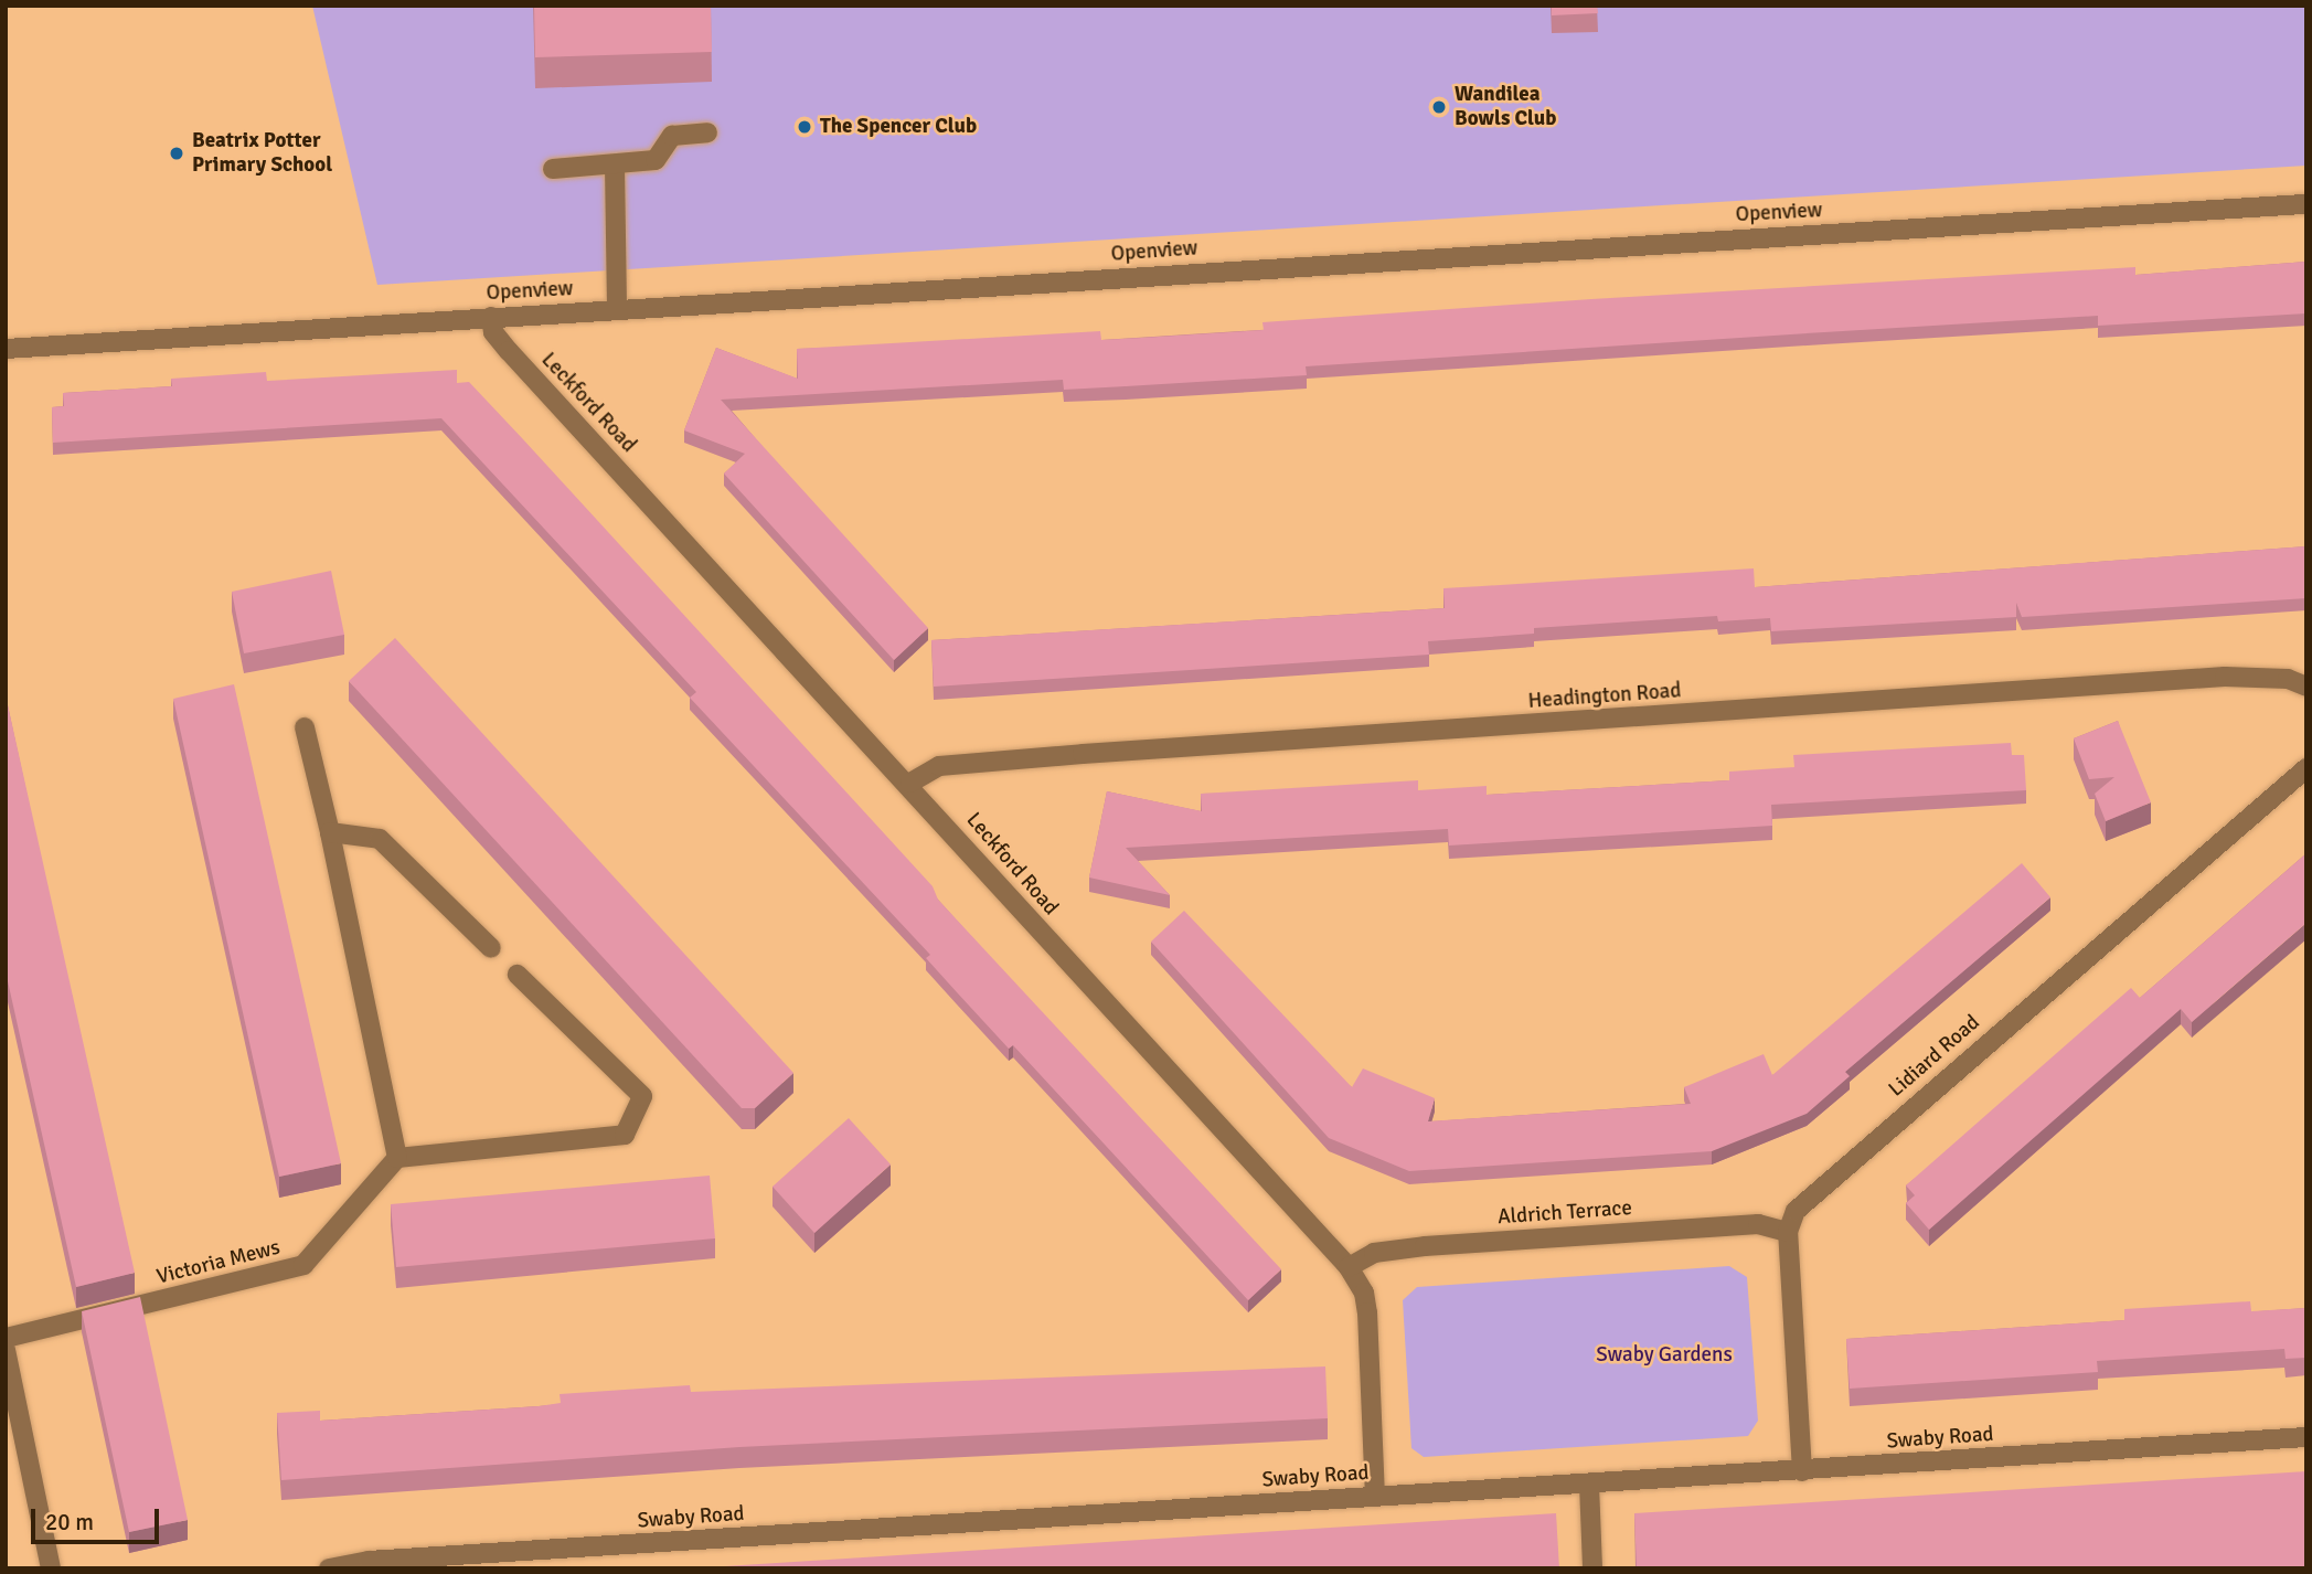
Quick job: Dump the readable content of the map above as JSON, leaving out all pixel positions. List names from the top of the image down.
{
  "streets": {
    "street": [
      "Openview",
      "Leckford Road",
      "Headington Road",
      "Lidiard Road",
      "Aldrich Terrace",
      "Victoria Mews",
      "Swaby Road"
    ]
  },
  "crossings": [
    ["Openview", "Leckford Road"],
    ["Leckford Road", "Headington Road"],
    ["Leckford Road", "Aldrich Terrace"],
    ["Leckford Road", "Swaby Road"],
    ["Lidiard Road", "Aldrich Terrace"]
  ],
  "parks": ["Swaby Gardens"],
  "places": ["Wandilea Bowls Club", "The Spencer Club", "Beatrix Potter Primary School"],
  "scale_bar": "20 m"
}
